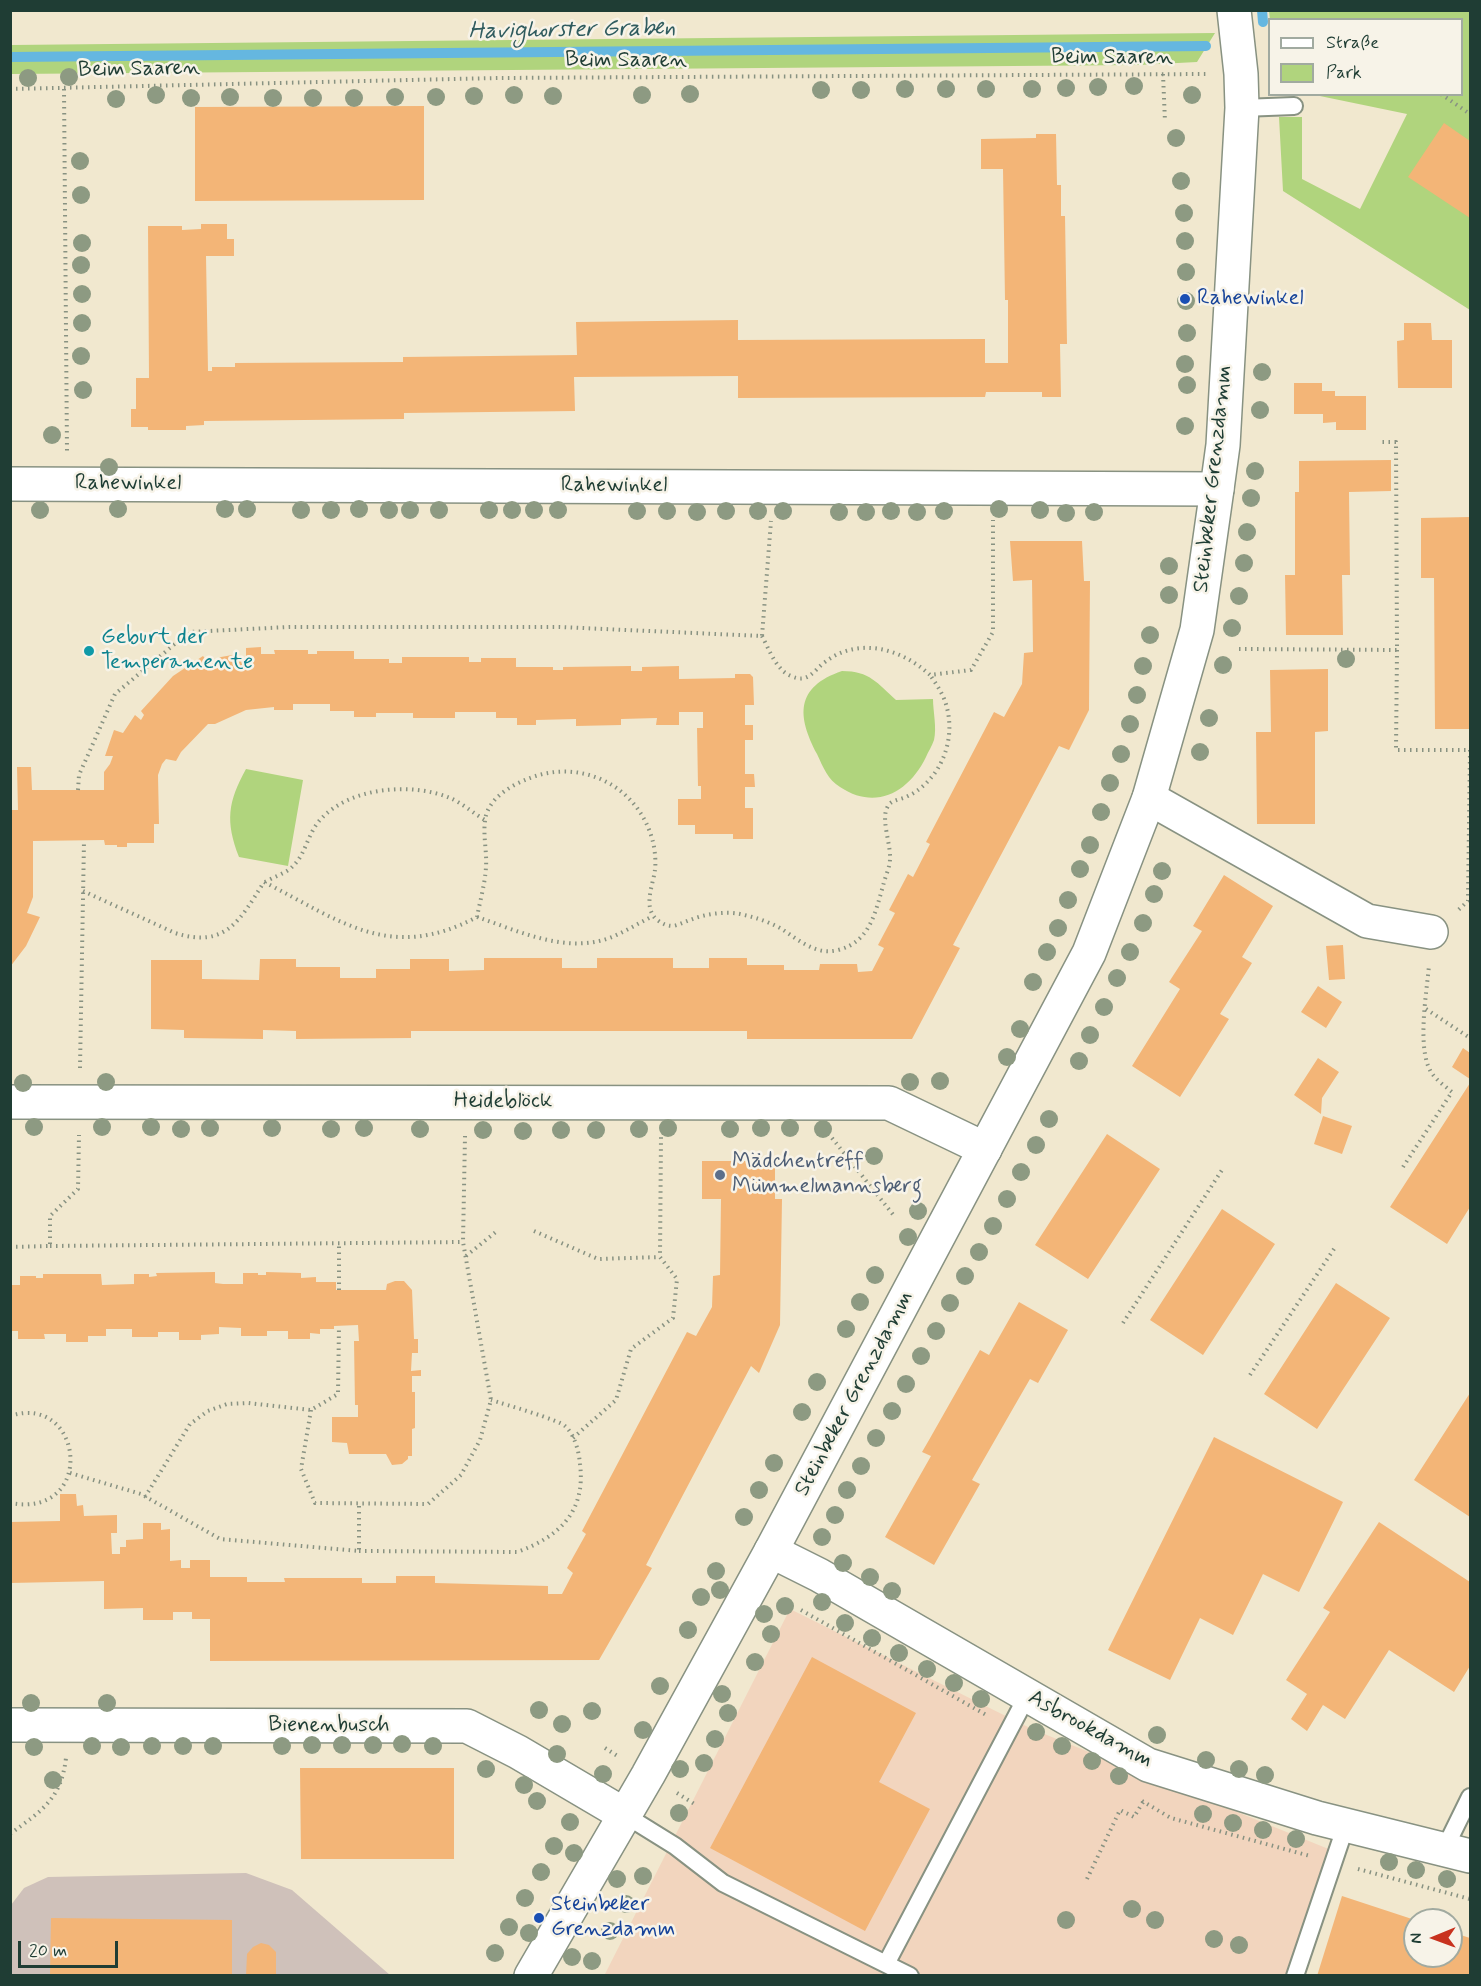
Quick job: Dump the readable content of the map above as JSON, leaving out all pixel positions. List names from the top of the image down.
{
  "streets": {
    "street": [
      "Steinbeker Grenzdamm",
      "Rahewinkel",
      "Heideblöck",
      "Bienenbusch",
      "Asbrookdamm"
    ],
    "path": ["Beim Saaren"]
  },
  "crossings": [
    ["Beim Saaren", "Steinbeker Grenzdamm"],
    ["Steinbeker Grenzdamm", "Rahewinkel"],
    ["Steinbeker Grenzdamm", "Heideblöck"],
    ["Steinbeker Grenzdamm", "Bienenbusch"],
    ["Steinbeker Grenzdamm", "Asbrookdamm"]
  ],
  "water": ["Havighorster Graben"],
  "places": [
    "Rahewinkel",
    "Geburt der Temperamente",
    "Mädchentreff Mümmelmannsberg",
    "Steinbeker Grenzdamm"
  ],
  "legend": ["Straße", "Park"],
  "scale_bar": "20 m",
  "north": "left"
}
